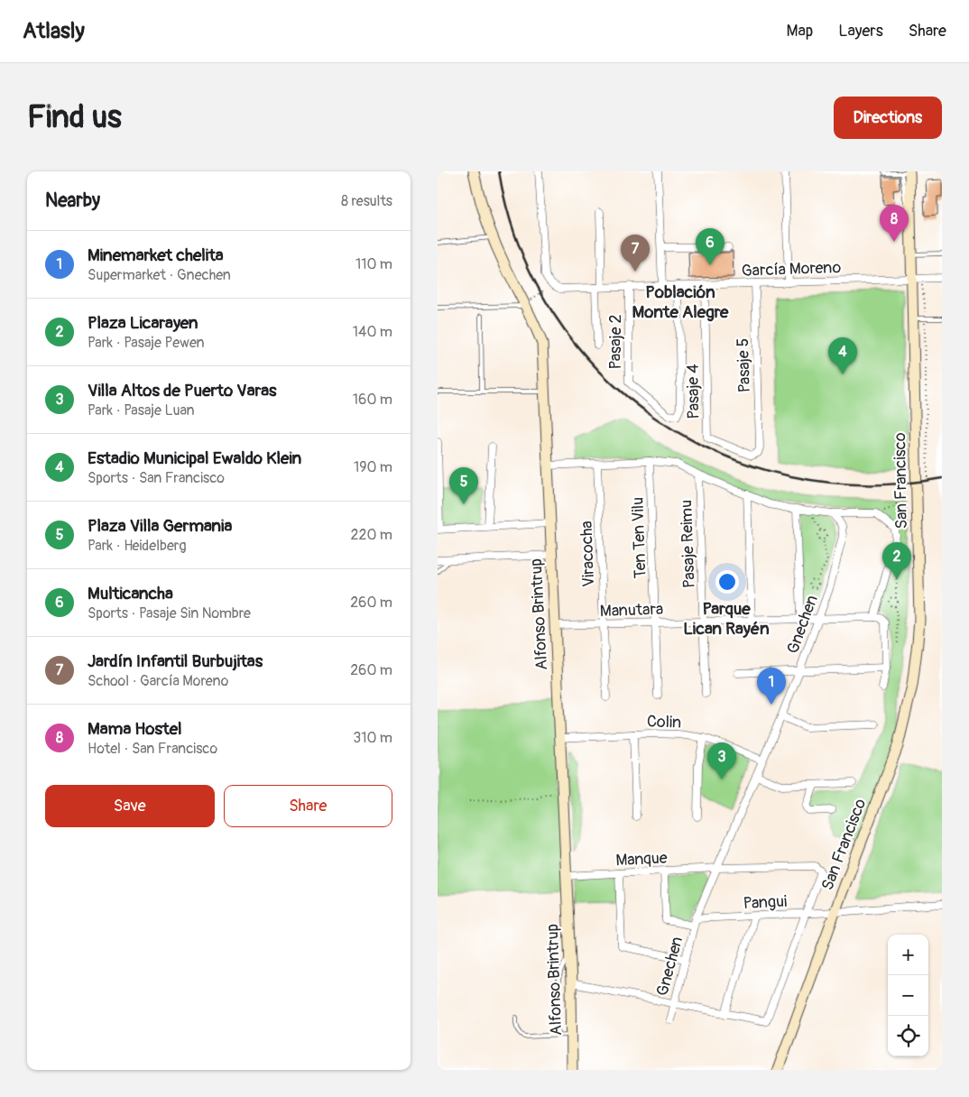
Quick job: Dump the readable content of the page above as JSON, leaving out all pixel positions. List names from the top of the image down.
{
  "streets": {
    "main road": ["San Francisco", "Alfonso Brintrup"],
    "street": [
      "García Moreno",
      "Pasaje 2",
      "Pasaje 5",
      "Pasaje 4",
      "Ten Ten Vilu",
      "Pasaje Reimu",
      "Viracocha",
      "Manutara",
      "Gnechen",
      "Colin",
      "Manque",
      "Pangui"
    ]
  },
  "crossings": [
    ["García Moreno", "Pasaje 2"],
    ["García Moreno", "Pasaje 5"],
    ["García Moreno", "Pasaje 4"],
    ["García Moreno", "San Francisco"],
    ["Pasaje 5", "Pasaje 4"],
    ["San Francisco", "Pangui"],
    ["Ten Ten Vilu", "Manutara"],
    ["Pasaje Reimu", "Manutara"],
    ["Viracocha", "Manutara"],
    ["Manutara", "Alfonso Brintrup"],
    ["Manutara", "Gnechen"],
    ["Alfonso Brintrup", "Colin"],
    ["Alfonso Brintrup", "Manque"],
    ["Gnechen", "Colin"],
    ["Gnechen", "Manque"],
    ["Gnechen", "Pangui"],
    ["Manque", "Pangui"]
  ],
  "districts": ["Población Monte Alegre", "Parque Lican Rayén"],
  "page": {
    "header": "Atlasly",
    "nav": ["Map", "Layers", "Share"],
    "buttons": [
      "Directions",
      ["Save", "Share"]
    ],
    "title": "Find us",
    "heading": ["Nearby", "8 results"],
    "pins": [
      "8",
      "6",
      "7",
      "4",
      "5",
      "2",
      "1",
      "3"
    ],
    "list": [
      {
        "mark": "1",
        "name": "Minemarket chelita",
        "note": "Supermarket · Gnechen",
        "value": "110 m"
      },
      {
        "mark": "2",
        "name": "Plaza Licarayen",
        "note": "Park · Pasaje Pewen",
        "value": "140 m"
      },
      {
        "mark": "3",
        "name": "Villa Altos de Puerto Varas",
        "note": "Park · Pasaje Luan",
        "value": "160 m"
      },
      {
        "mark": "4",
        "name": "Estadio Municipal Ewaldo Klein",
        "note": "Sports · San Francisco",
        "value": "190 m"
      },
      {
        "mark": "5",
        "name": "Plaza Villa Germania",
        "note": "Park · Heidelberg",
        "value": "220 m"
      },
      {
        "mark": "6",
        "name": "Multicancha",
        "note": "Sports · Pasaje Sin Nombre",
        "value": "260 m"
      },
      {
        "mark": "7",
        "name": "Jardín Infantil Burbujitas",
        "note": "School · García Moreno",
        "value": "260 m"
      },
      {
        "mark": "8",
        "name": "Mama Hostel",
        "note": "Hotel · San Francisco",
        "value": "310 m"
      }
    ],
    "map_buttons": ["+", "−"]
  }
}
